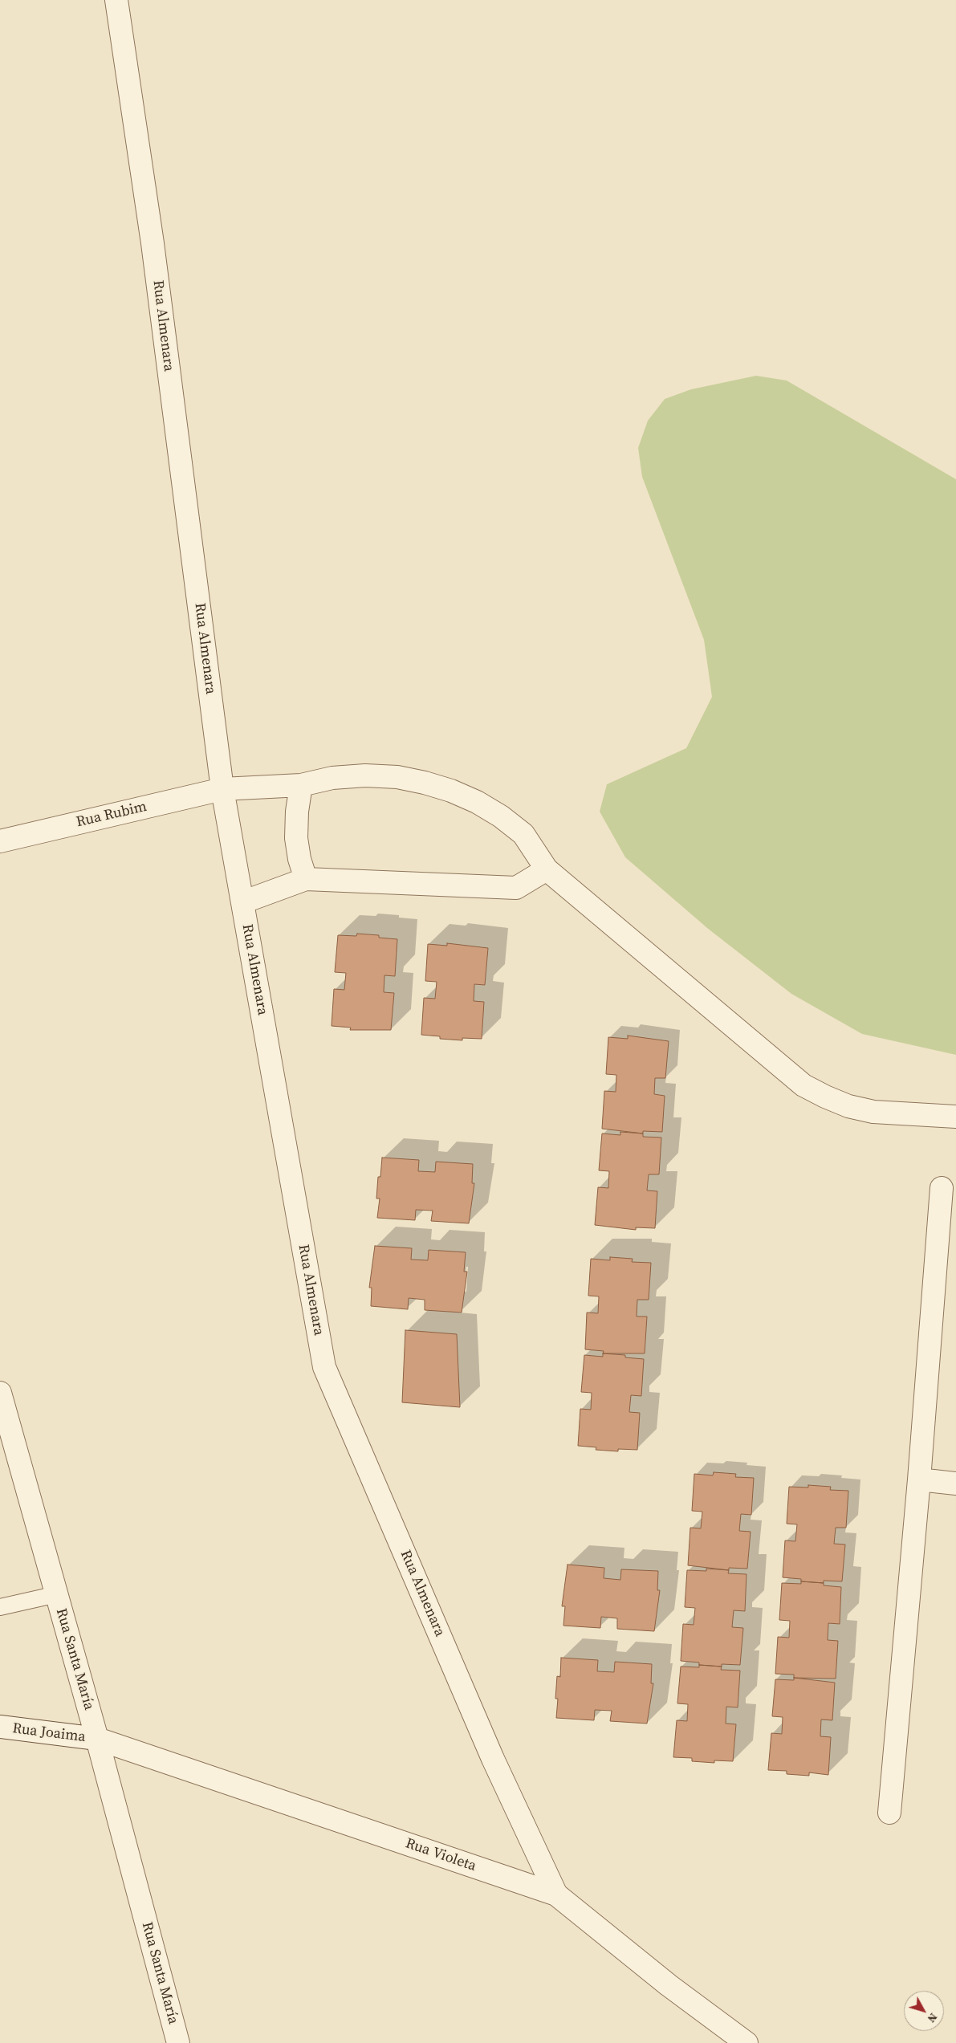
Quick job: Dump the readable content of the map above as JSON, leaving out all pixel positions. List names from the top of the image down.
{
  "streets": {
    "street": [
      "Rua Almenara",
      "Rua Rubim",
      "Rua Santa María",
      "Rua Joaima",
      "Rua Violeta"
    ]
  },
  "crossings": [
    ["Rua Almenara", "Rua Rubim"],
    ["Rua Almenara", "Rua Violeta"],
    ["Rua Santa María", "Rua Joaima"],
    ["Rua Santa María", "Rua Violeta"],
    ["Rua Joaima", "Rua Violeta"]
  ],
  "north": "bottom right"
}
